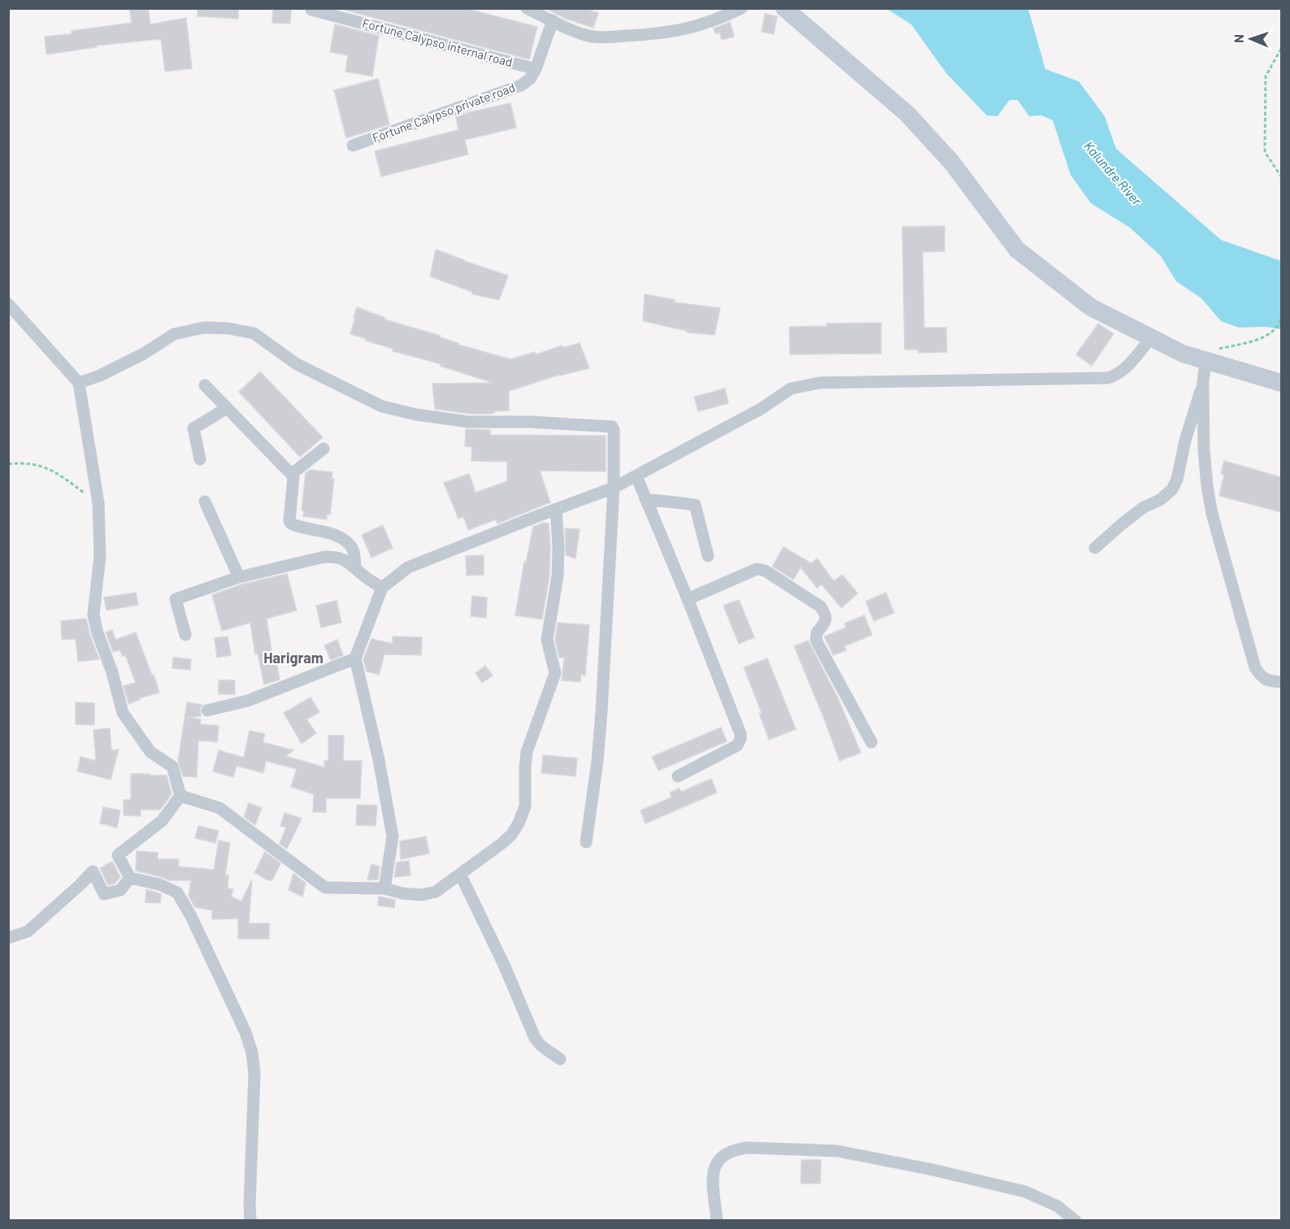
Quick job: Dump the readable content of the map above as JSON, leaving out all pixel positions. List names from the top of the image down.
{
  "streets": {
    "street": ["Fortune Calypso internal road", "Fortune Calypso private road"]
  },
  "crossings": [
    ["Fortune Calypso internal road", "Fortune Calypso private road"]
  ],
  "districts": ["Harigram"],
  "water": ["Kalundre River"],
  "north": "left"
}
